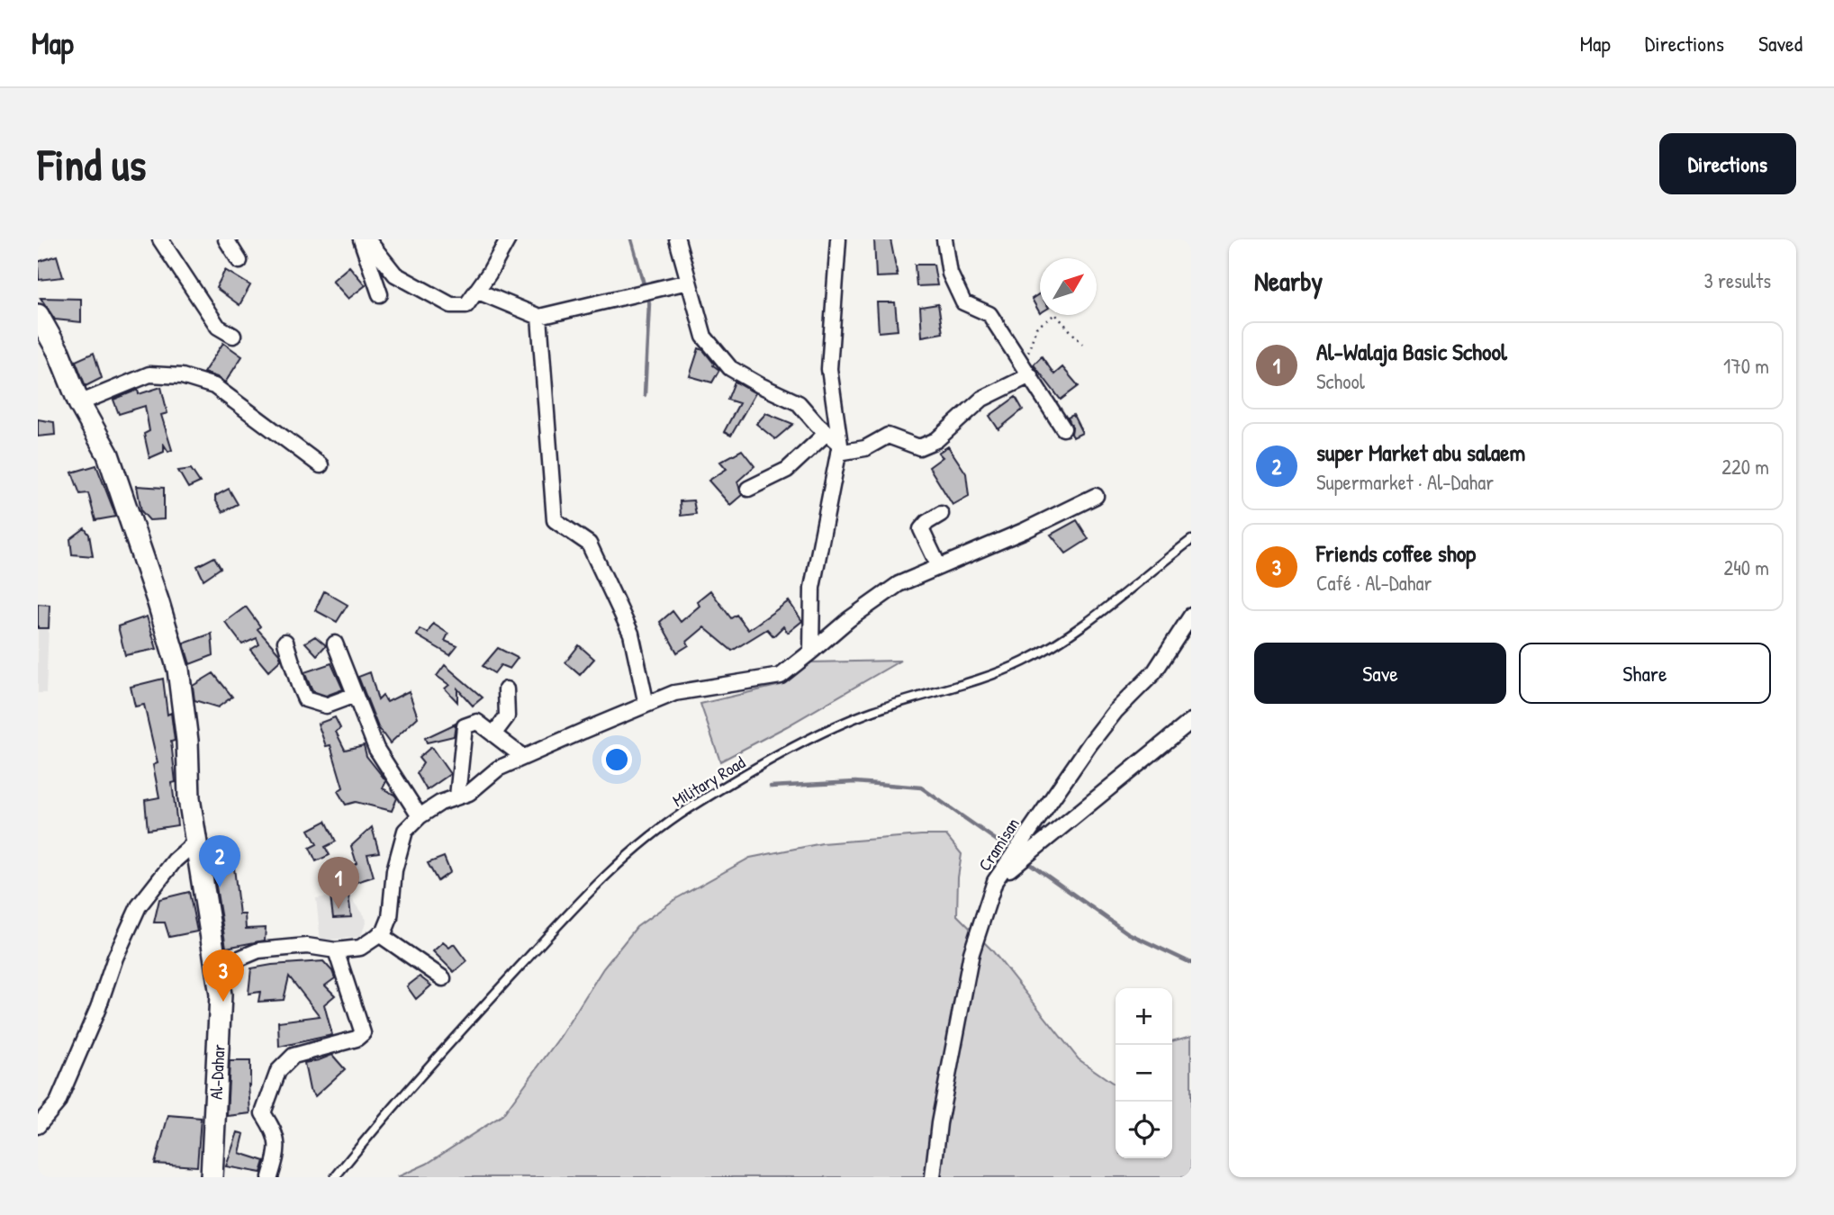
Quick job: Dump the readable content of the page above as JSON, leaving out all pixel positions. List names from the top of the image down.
{
  "streets": {
    "street": ["Cramisan", "Al-Dahar"],
    "lane": ["Military Road"]
  },
  "north": "top right",
  "page": {
    "header": "Map",
    "nav": ["Map", "Directions", "Saved"],
    "buttons": [
      "Directions",
      ["Save", "Share"]
    ],
    "title": "Find us",
    "heading": ["Nearby", "3 results"],
    "list": [
      {
        "mark": "1",
        "name": "Al-Walaja Basic School",
        "note": "School",
        "value": "170 m"
      },
      {
        "mark": "2",
        "name": "super Market abu salaem",
        "note": "Supermarket · Al-Dahar",
        "value": "220 m"
      },
      {
        "mark": "3",
        "name": "Friends coffee shop",
        "note": "Café · Al-Dahar",
        "value": "240 m"
      }
    ],
    "pins": ["2", "1", "3"],
    "map_buttons": ["+", "−"]
  }
}
